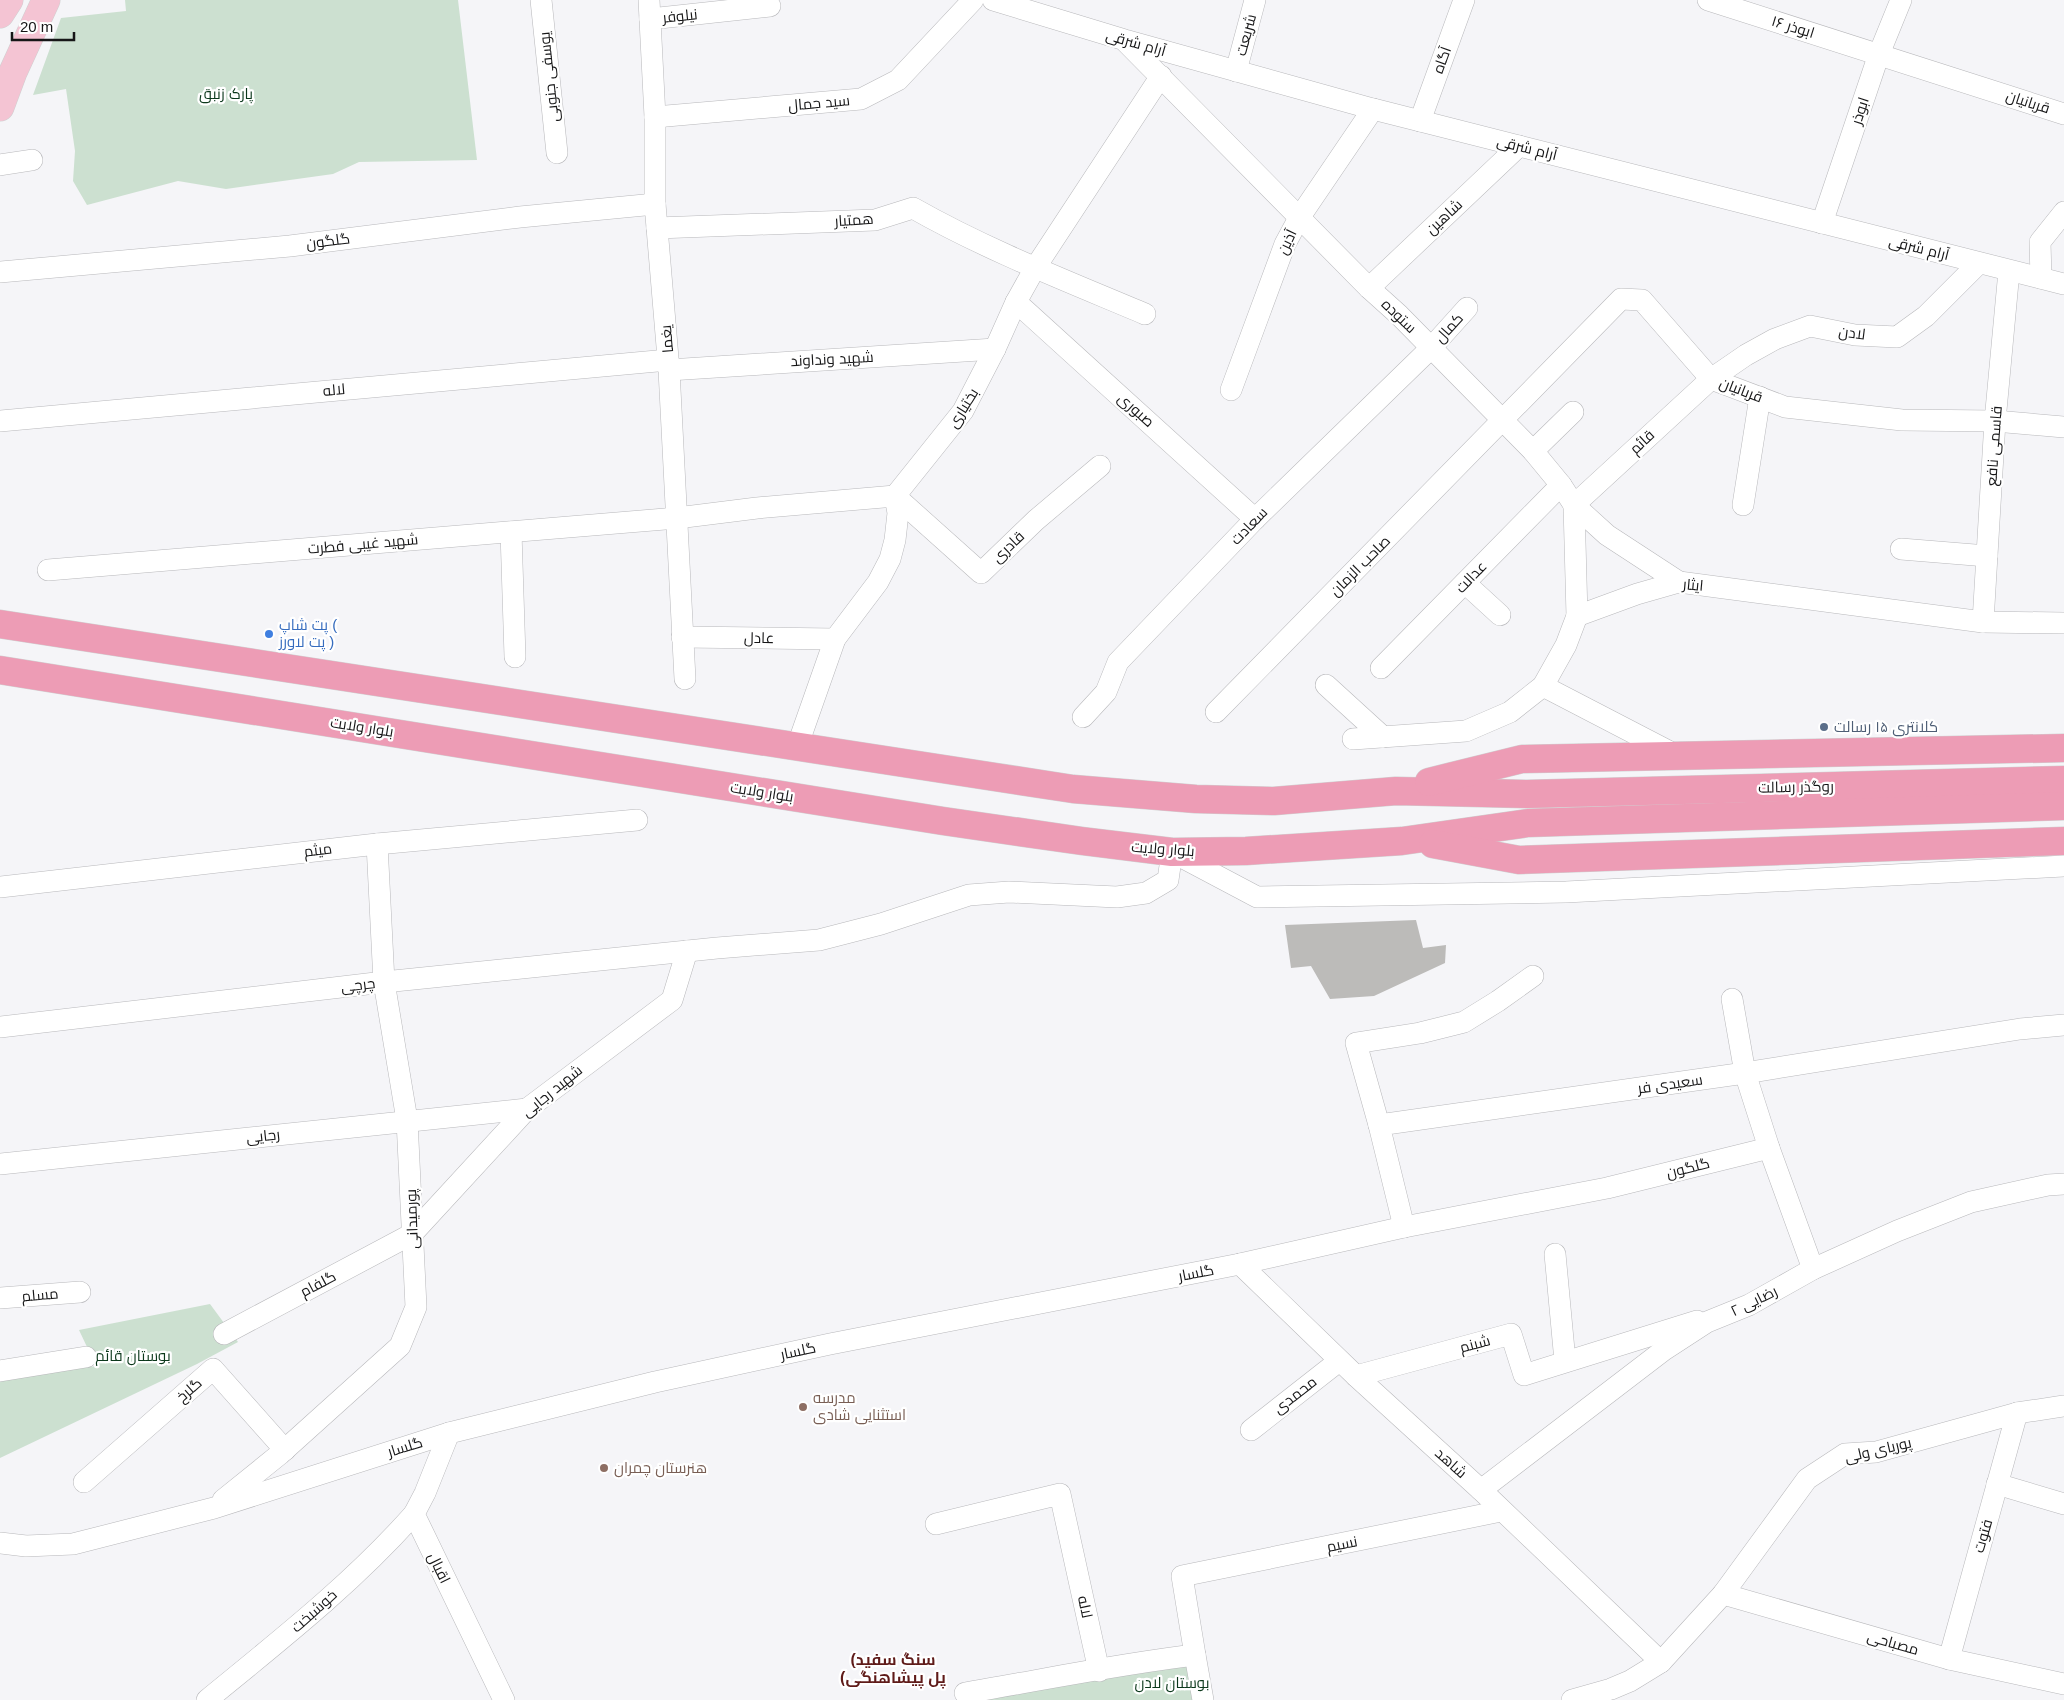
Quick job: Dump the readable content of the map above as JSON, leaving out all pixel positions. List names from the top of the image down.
{
  "streets": {
    "highway": ["بلوار ولایت", "روگذر رسالت"],
    "street": [
      "نیلوفر",
      "ابوذر ۱۶",
      "شریعت",
      "آرام شرقی",
      "آگاه",
      "یوسفی جنوبی",
      "قربانیان",
      "سید جمال",
      "ابوذر",
      "شاهین",
      "همتیار",
      "گلگون",
      "آذین",
      "ستوده",
      "کمال",
      "لادن",
      "یغما",
      "شهید ونداوند",
      "لاله",
      "بختیاری",
      "صبوری",
      "قائم",
      "قاسمی نافع",
      "سعادت",
      "شهید غیبی فطرت",
      "قادری",
      "صاحب الزمان",
      "عدالت",
      "ایثار",
      "عادل",
      "میثم",
      "چرچی",
      "سعیدی فر",
      "شهید رجایی",
      "رجایی",
      "پورمیدانی",
      "گلسار",
      "گلفام",
      "مسلم",
      "رضایی ۲",
      "شبنم",
      "گلرخ",
      "محمدی",
      "پوریای ولی",
      "شاهد",
      "فتوت",
      "نسیم",
      "اقبال",
      "خوشبخت",
      "مصباحی"
    ]
  },
  "crossings": [
    ["نیلوفر", "یغما"],
    ["ابوذر ۱۶", "قربانیان"],
    ["ابوذر ۱۶", "ابوذر"],
    ["شریعت", "آرام شرقی"],
    ["آرام شرقی", "آگاه"],
    ["آرام شرقی", "ابوذر"],
    ["آرام شرقی", "شاهین"],
    ["آرام شرقی", "آذین"],
    ["آرام شرقی", "ستوده"],
    ["آرام شرقی", "لادن"],
    ["آرام شرقی", "قاسمی نافع"],
    ["قربانیان", "ابوذر"],
    ["قربانیان", "ستوده"],
    ["قربانیان", "لادن"],
    ["قربانیان", "قائم"],
    ["قربانیان", "قاسمی نافع"],
    ["قربانیان", "صاحب الزمان"],
    ["سید جمال", "یغما"],
    ["شاهین", "ستوده"],
    ["همتیار", "یغما"],
    ["همتیار", "بختیاری"],
    ["گلگون", "یغما"],
    ["گلگون", "گلسار"],
    ["آذین", "ستوده"],
    ["ستوده", "کمال"],
    ["ستوده", "بختیاری"],
    ["ستوده", "قائم"],
    ["ستوده", "سعادت"],
    ["ستوده", "صاحب الزمان"],
    ["ستوده", "عدالت"],
    ["ستوده", "ایثار"],
    ["کمال", "سعادت"],
    ["لادن", "قائم"],
    ["یغما", "شهید ونداوند"],
    ["یغما", "لاله"],
    ["یغما", "شهید غیبی فطرت"],
    ["یغما", "عادل"],
    ["شهید ونداوند", "لاله"],
    ["شهید ونداوند", "بختیاری"],
    ["بختیاری", "صبوری"],
    ["بختیاری", "شهید غیبی فطرت"],
    ["بختیاری", "قادری"],
    ["صبوری", "سعادت"],
    ["قاسمی نافع", "ایثار"],
    ["شهید غیبی فطرت", "قادری"],
    ["بلوار ولایت", "روگذر رسالت"],
    ["بلوار ولایت", "چرچی"],
    ["میثم", "پورمیدانی"],
    ["چرچی", "شهید رجایی"],
    ["چرچی", "پورمیدانی"],
    ["شهید رجایی", "رجایی"],
    ["شهید رجایی", "پورمیدانی"],
    ["شهید رجایی", "گلفام"],
    ["رجایی", "پورمیدانی"],
    ["پورمیدانی", "گلسار"],
    ["پورمیدانی", "گلفام"],
    ["پورمیدانی", "گلرخ"],
    ["گلسار", "شاهد"],
    ["رضایی ۲", "شبنم"],
    ["رضایی ۲", "شاهد"],
    ["شبنم", "شاهد"],
    ["محمدی", "شاهد"],
    ["پوریای ولی", "شاهد"],
    ["پوریای ولی", "فتوت"],
    ["پوریای ولی", "مصباحی"],
    ["شاهد", "نسیم"],
    ["فتوت", "مصباحی"],
    ["اقبال", "خوشبخت"]
  ],
  "districts": ["(سنگ سفید (پل پیشاهنگی"],
  "parks": ["پارک زنبق", "بوستان قائم", "بوستان لادن"],
  "places": [
    "پت شاپ ( پت لاورز )",
    "کلانتری ۱۵ رسالت",
    "مدرسه استثنایی شادی",
    "هنرستان چمران"
  ],
  "scale_bar": "20 m"
}
